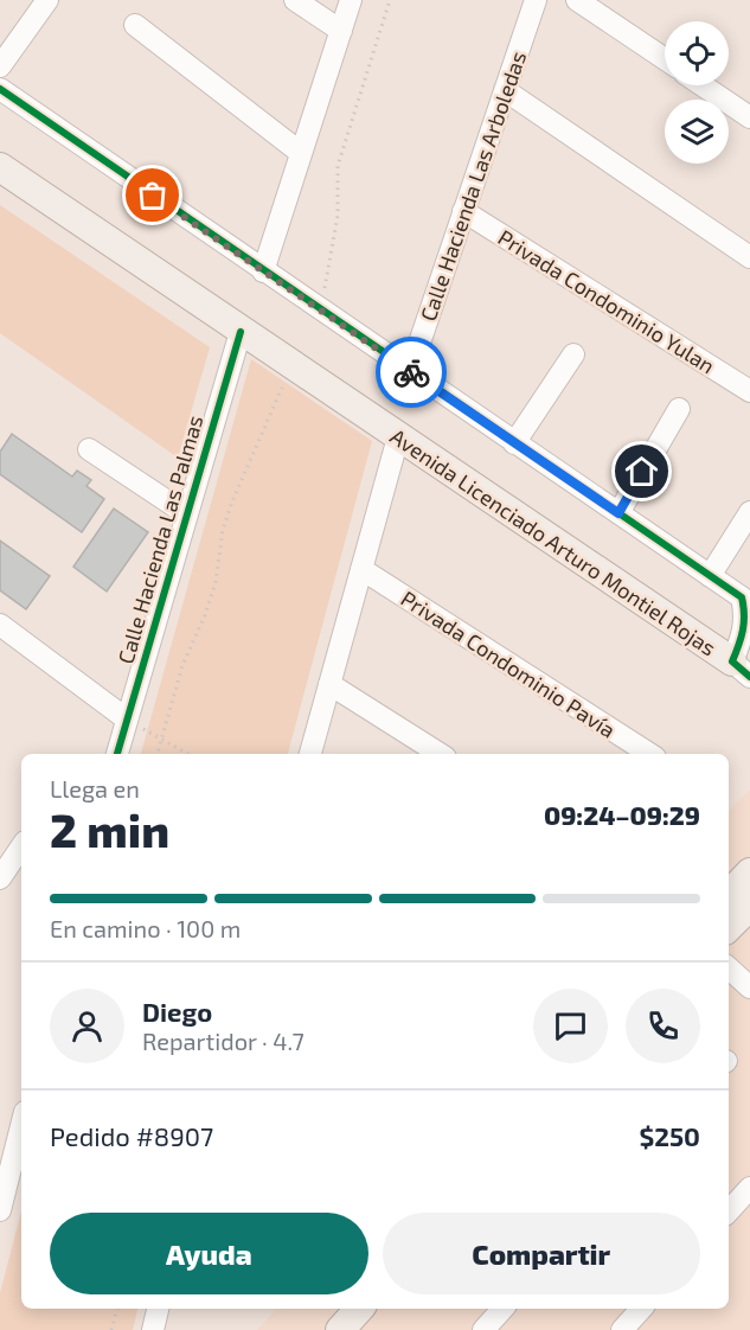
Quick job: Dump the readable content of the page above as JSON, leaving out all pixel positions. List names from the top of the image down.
{
  "streets": {
    "main road": ["Avenida Licenciado Arturo Montiel Rojas"],
    "street": [
      "Calle Hacienda Las Arboledas",
      "Privada Condominio Yulan",
      "Calle Hacienda Las Palmas",
      "Privada Condominio Pavía"
    ]
  },
  "crossings": [
    ["Calle Hacienda Las Arboledas", "Privada Condominio Yulan"],
    ["Calle Hacienda Las Arboledas", "Avenida Licenciado Arturo Montiel Rojas"],
    ["Calle Hacienda Las Palmas", "Avenida Licenciado Arturo Montiel Rojas"]
  ],
  "page": {
    "heading": ["2 min", "Llega en", "09:24–09:29"],
    "panel": [
      "Diego",
      "Repartidor · 4.7",
      "Pedido #8907",
      "$250"
    ],
    "bar": "En camino · 100 m",
    "buttons": ["Ayuda", "Compartir"]
  }
}
